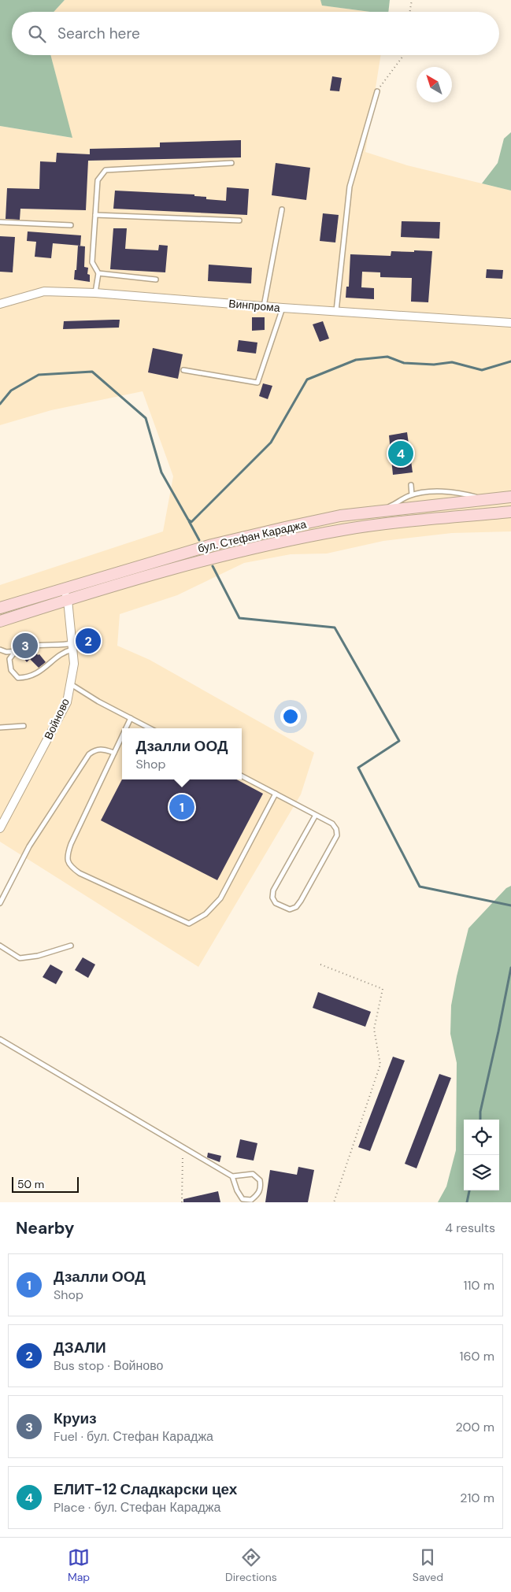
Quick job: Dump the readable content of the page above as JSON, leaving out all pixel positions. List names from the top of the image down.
{
  "streets": {
    "main road": ["бул. Стефан Караджа"],
    "street": ["Винпрома", "Войново"]
  },
  "crossings": [
    ["бул. Стефан Караджа", "Войново"]
  ],
  "scale_bar": "50 m",
  "north": "top left",
  "page": {
    "search": "Search here",
    "pins": [
      "4",
      "2",
      "3",
      "1"
    ],
    "popup": ["Дзалли ООД", "Shop"],
    "scale": "50 m",
    "heading": ["Nearby", "4 results"],
    "list": [
      {
        "mark": "1",
        "name": "Дзалли ООД",
        "note": "Shop",
        "value": "110 m"
      },
      {
        "mark": "2",
        "name": "ДЗАЛИ",
        "note": "Bus stop · Войново",
        "value": "160 m"
      },
      {
        "mark": "3",
        "name": "Круиз",
        "note": "Fuel · бул. Стефан Караджа",
        "value": "200 m"
      },
      {
        "mark": "4",
        "name": "ЕЛИТ-12 Сладкарски цех",
        "note": "Place · бул. Стефан Караджа",
        "value": "210 m"
      }
    ],
    "nav": ["Map", "Directions", "Saved"]
  }
}
